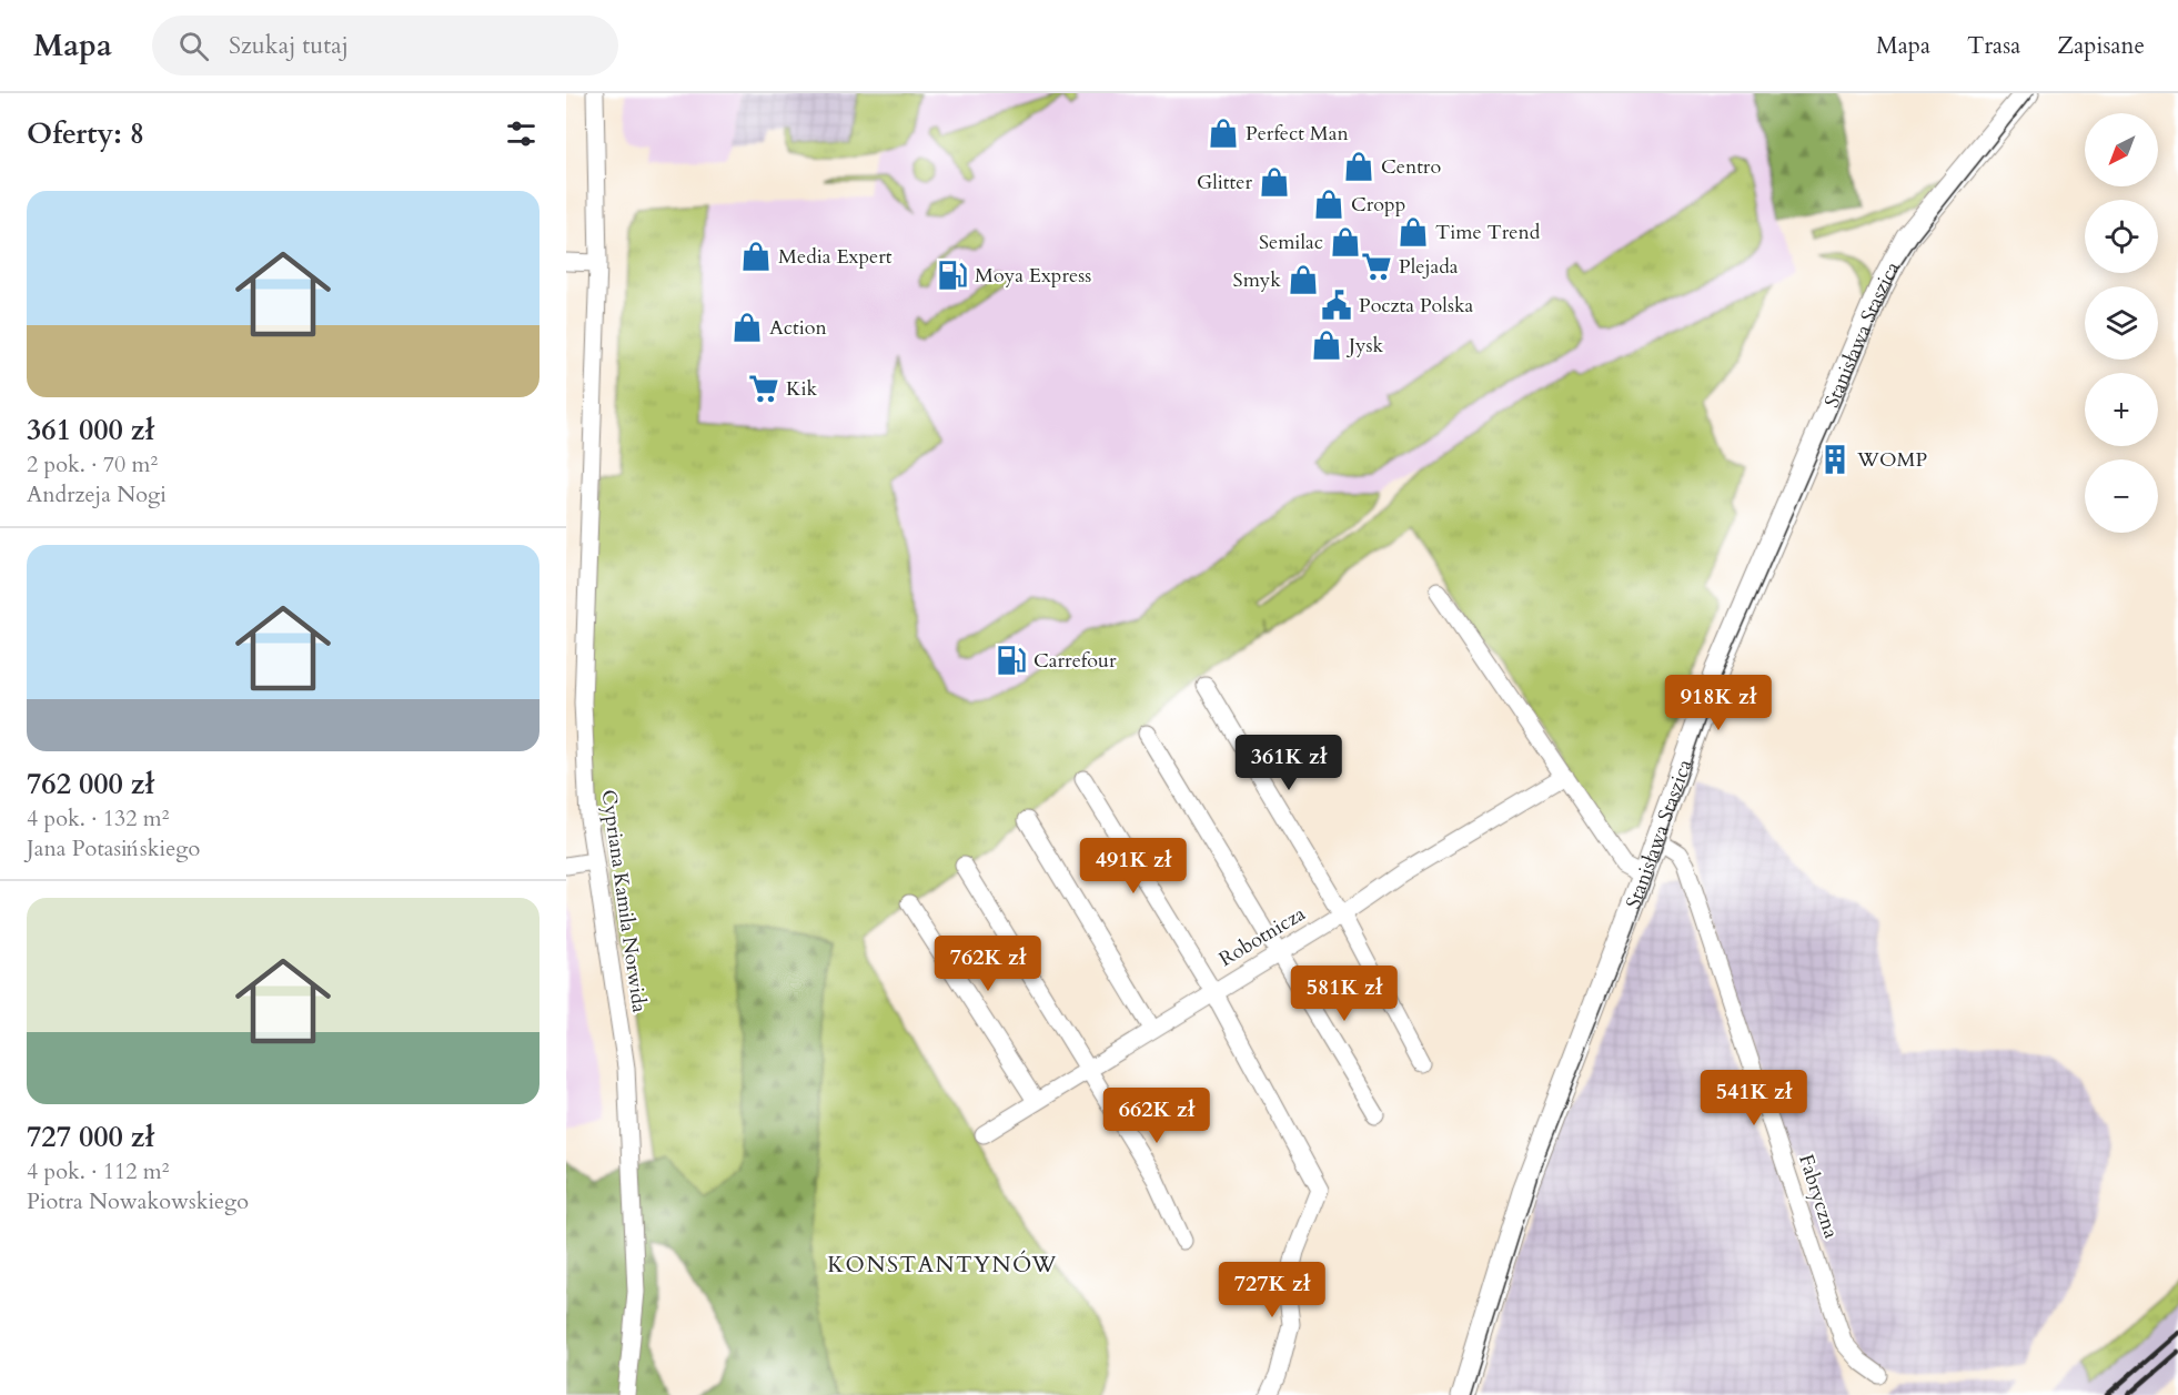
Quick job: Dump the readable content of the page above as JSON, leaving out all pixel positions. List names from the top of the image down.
{
  "streets": {
    "street": [
      "Stanisława Staszica",
      "Cypriana Kamila Norwida",
      "Robotnicza",
      "Fabryczna"
    ]
  },
  "crossings": [
    ["Stanisława Staszica", "Fabryczna"]
  ],
  "districts": ["KONSTANTYNÓW"],
  "places": {
    "shop": [
      "Perfect Man",
      "Centro",
      "Glitter",
      "Cropp",
      "Time Trend",
      "Semilac",
      "Media Expert",
      "Smyk",
      "Action",
      "Jysk"
    ],
    "supermarket": ["Plejada", "Kik"],
    "fuel station": ["Moya Express", "Carrefour"],
    "public building": ["Poczta Polska"],
    "building": ["WOMP"]
  },
  "north": "bottom left",
  "page": {
    "header": "Mapa",
    "search": "Szukaj tutaj",
    "nav": ["Mapa", "Trasa", "Zapisane"],
    "heading": "Oferty: 8",
    "map_buttons": ["+", "−"],
    "list": [
      {
        "name": "361 000 zł",
        "note": "2 pok. · 70 m² · Andrzeja Nogi"
      },
      {
        "name": "762 000 zł",
        "note": "4 pok. · 132 m² · Jana Potasińskiego"
      },
      {
        "name": "727 000 zł",
        "note": "4 pok. · 112 m² · Piotra Nowakowskiego"
      }
    ],
    "price": [
      "918K zł",
      "361K zł",
      "491K zł",
      "762K zł",
      "581K zł",
      "541K zł",
      "662K zł",
      "727K zł"
    ]
  }
}
